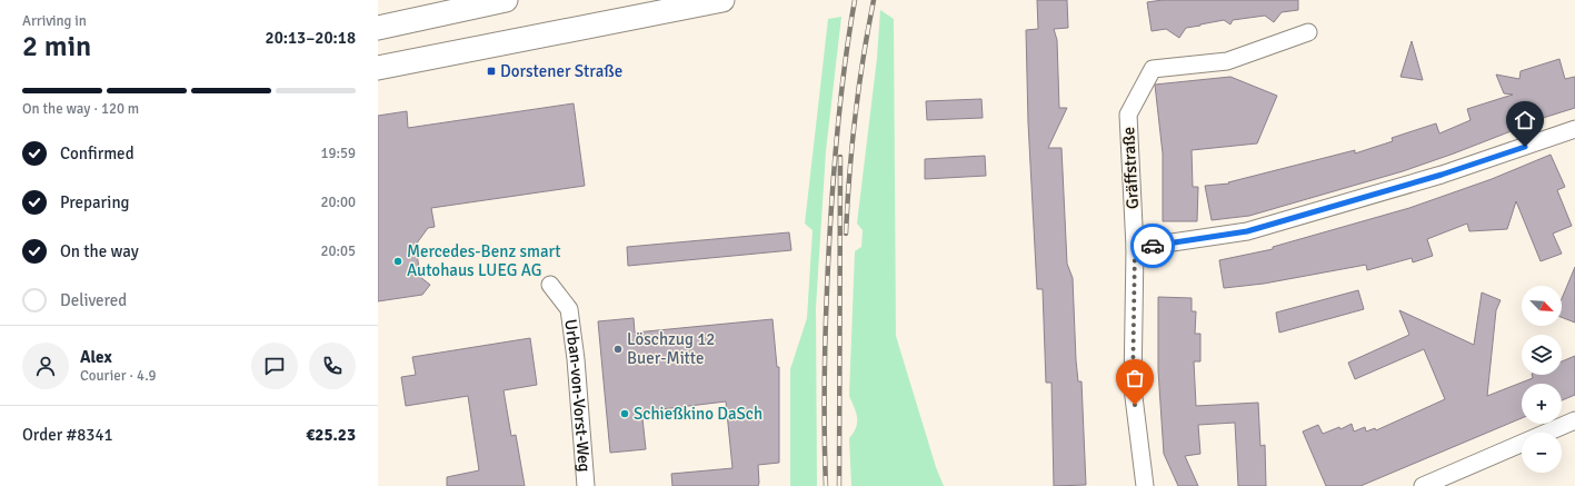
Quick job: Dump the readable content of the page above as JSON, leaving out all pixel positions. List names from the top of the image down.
{
  "streets": {
    "street": ["Gräffstraße", "Urban-von-Vorst-Weg"]
  },
  "places": {
    "transit": ["Dorstener Straße"],
    "other": ["Mercedes-Benz smart Autohaus LUEG AG", "Löschzug 12 Buer-Mitte", "Schießkino DaSch"]
  },
  "north": "bottom right",
  "page": {
    "heading": ["2 min", "Arriving in", "20:13–20:18"],
    "panel": [
      "Alex",
      "Courier · 4.9",
      "Order #8341",
      "€25.23"
    ],
    "bar": "On the way · 120 m",
    "list": [
      ["Confirmed", "19:59"],
      ["Preparing", "20:00"],
      ["On the way", "20:05"],
      "Delivered"
    ],
    "map_buttons": ["+", "−"]
  }
}
